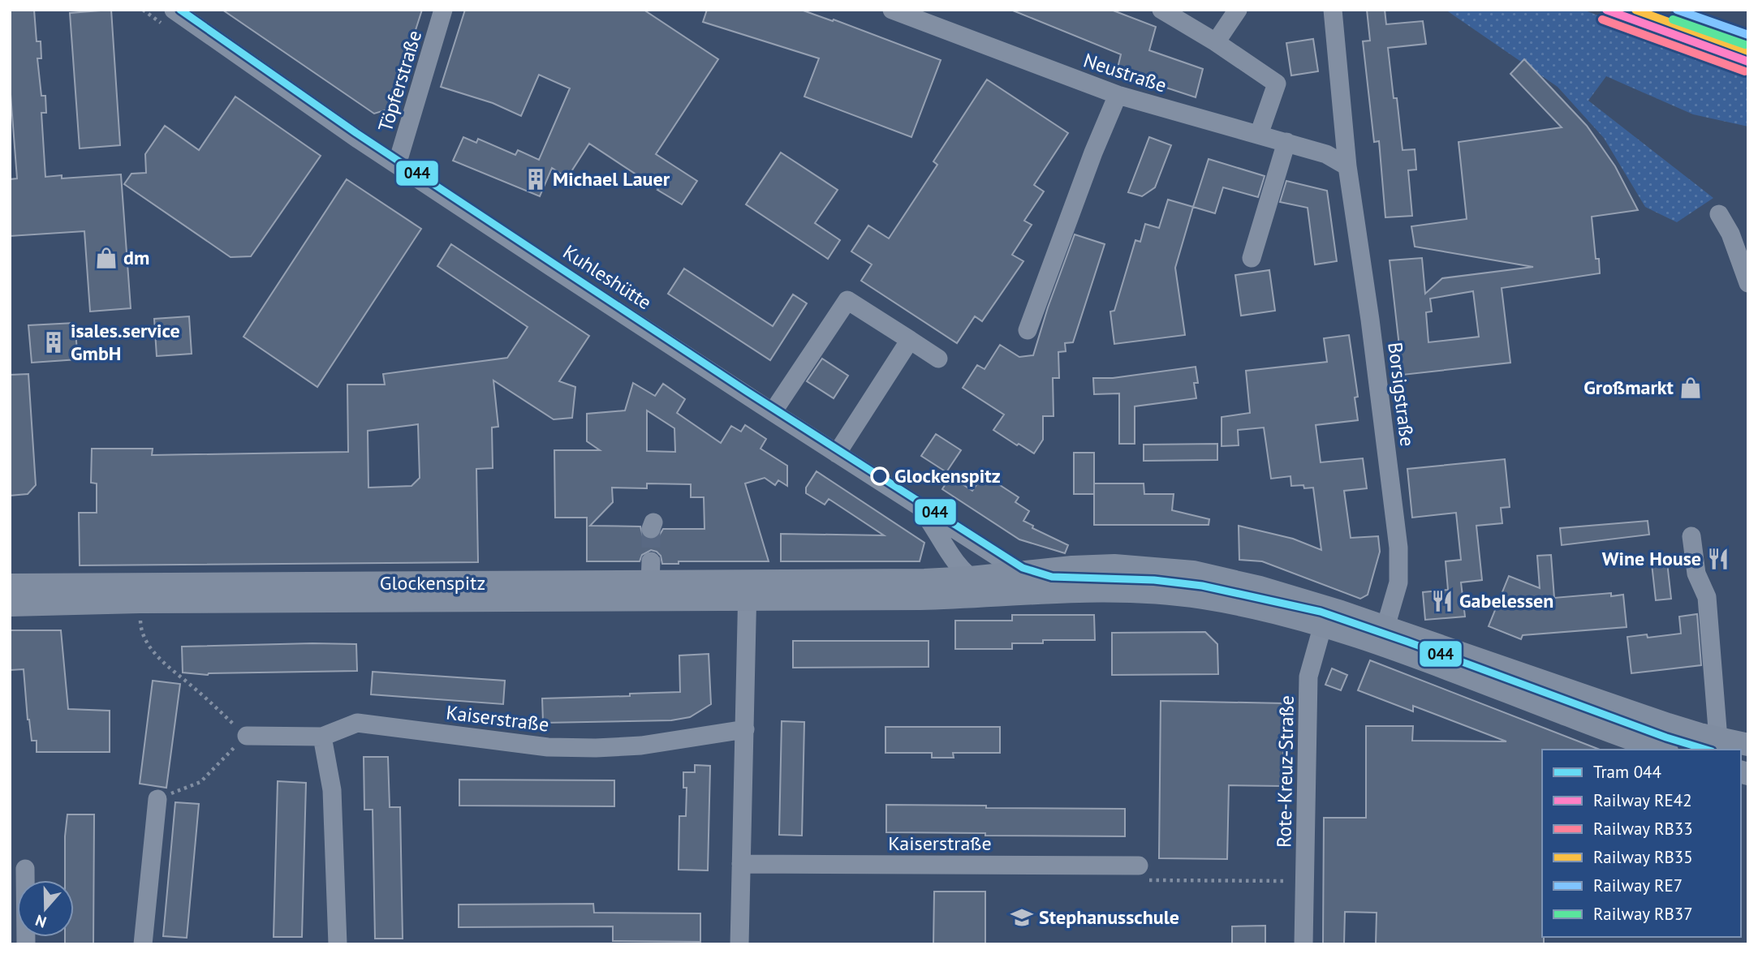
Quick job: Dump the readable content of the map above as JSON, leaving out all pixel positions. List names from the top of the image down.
{
  "streets": {
    "main road": ["Glockenspitz"],
    "street": [
      "Neustraße",
      "Töpferstraße",
      "Kuhleshütte",
      "Borsigstraße",
      "Kaiserstraße",
      "Rote-Kreuz-Straße"
    ]
  },
  "crossings": [
    ["Neustraße", "Borsigstraße"],
    ["Töpferstraße", "Kuhleshütte"],
    ["Kuhleshütte", "Glockenspitz"],
    ["Borsigstraße", "Glockenspitz"],
    ["Glockenspitz", "Rote-Kreuz-Straße"]
  ],
  "places": {
    "building": ["Michael Lauer", "isales.service GmbH"],
    "shop": ["dm", "Großmarkt"],
    "other": ["Glockenspitz"],
    "restaurant": ["Wine House", "Gabelessen"],
    "school or university": ["Stephanusschule"]
  },
  "lines": [
    "tram line 044",
    "rail line RE42",
    "rail line RB35",
    "rail line RE7",
    "rail line RB33",
    "rail line RB37"
  ],
  "legend": [
    "Tram 044",
    "Railway RE42",
    "Railway RB33",
    "Railway RB35",
    "Railway RE7",
    "Railway RB37"
  ],
  "north": "bottom"
}
